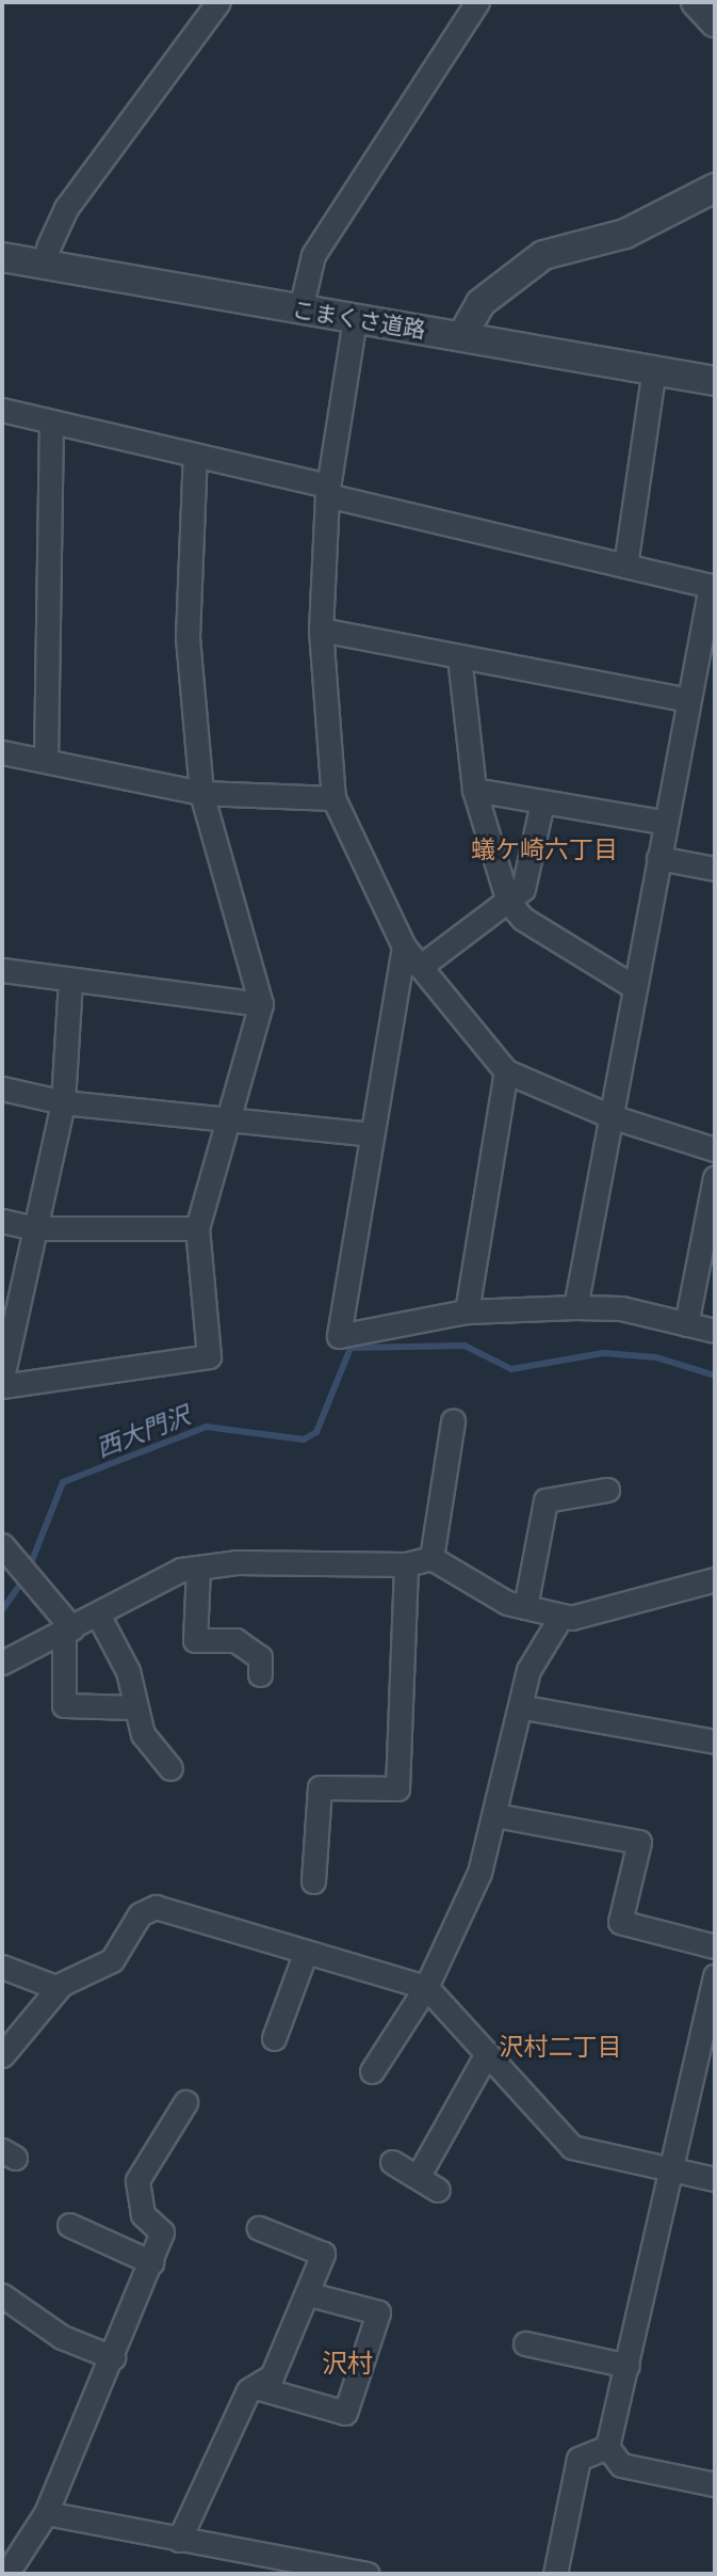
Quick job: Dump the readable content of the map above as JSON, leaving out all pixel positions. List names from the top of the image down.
{
  "streets": {
    "street": ["こまくさ道路"]
  },
  "districts": ["蟻ケ崎六丁目", "沢村二丁目", "沢村"],
  "water": ["西大門沢"]
}
